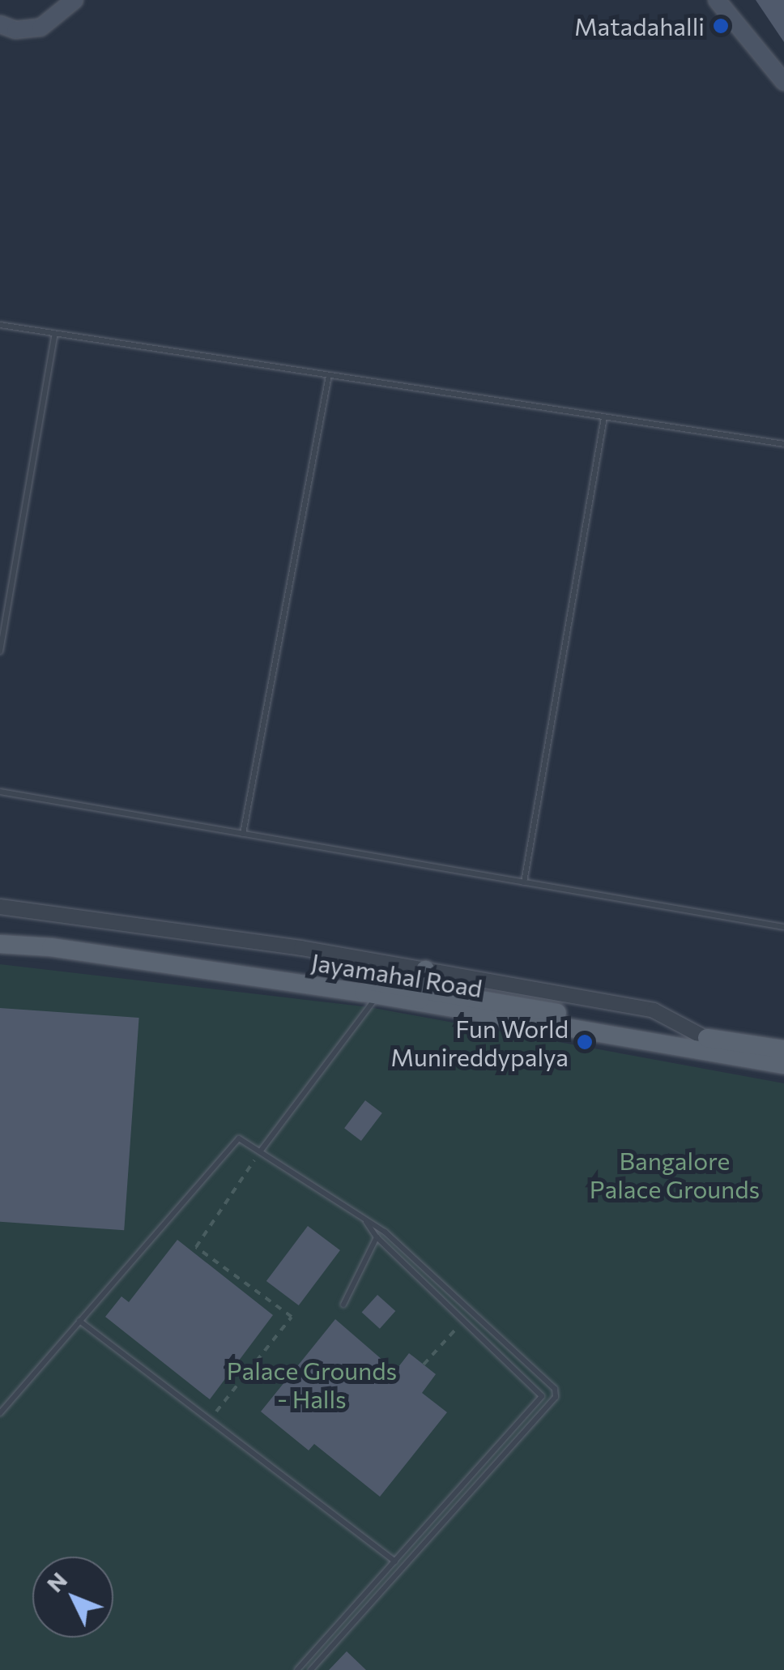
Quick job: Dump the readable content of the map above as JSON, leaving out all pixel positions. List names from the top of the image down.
{
  "streets": {
    "main road": ["Jayamahal Road"]
  },
  "parks": ["Bangalore Palace Grounds", "Palace Grounds - Halls"],
  "places": ["Matadahalli", "Fun World Munireddypalya"],
  "north": "top left"
}
